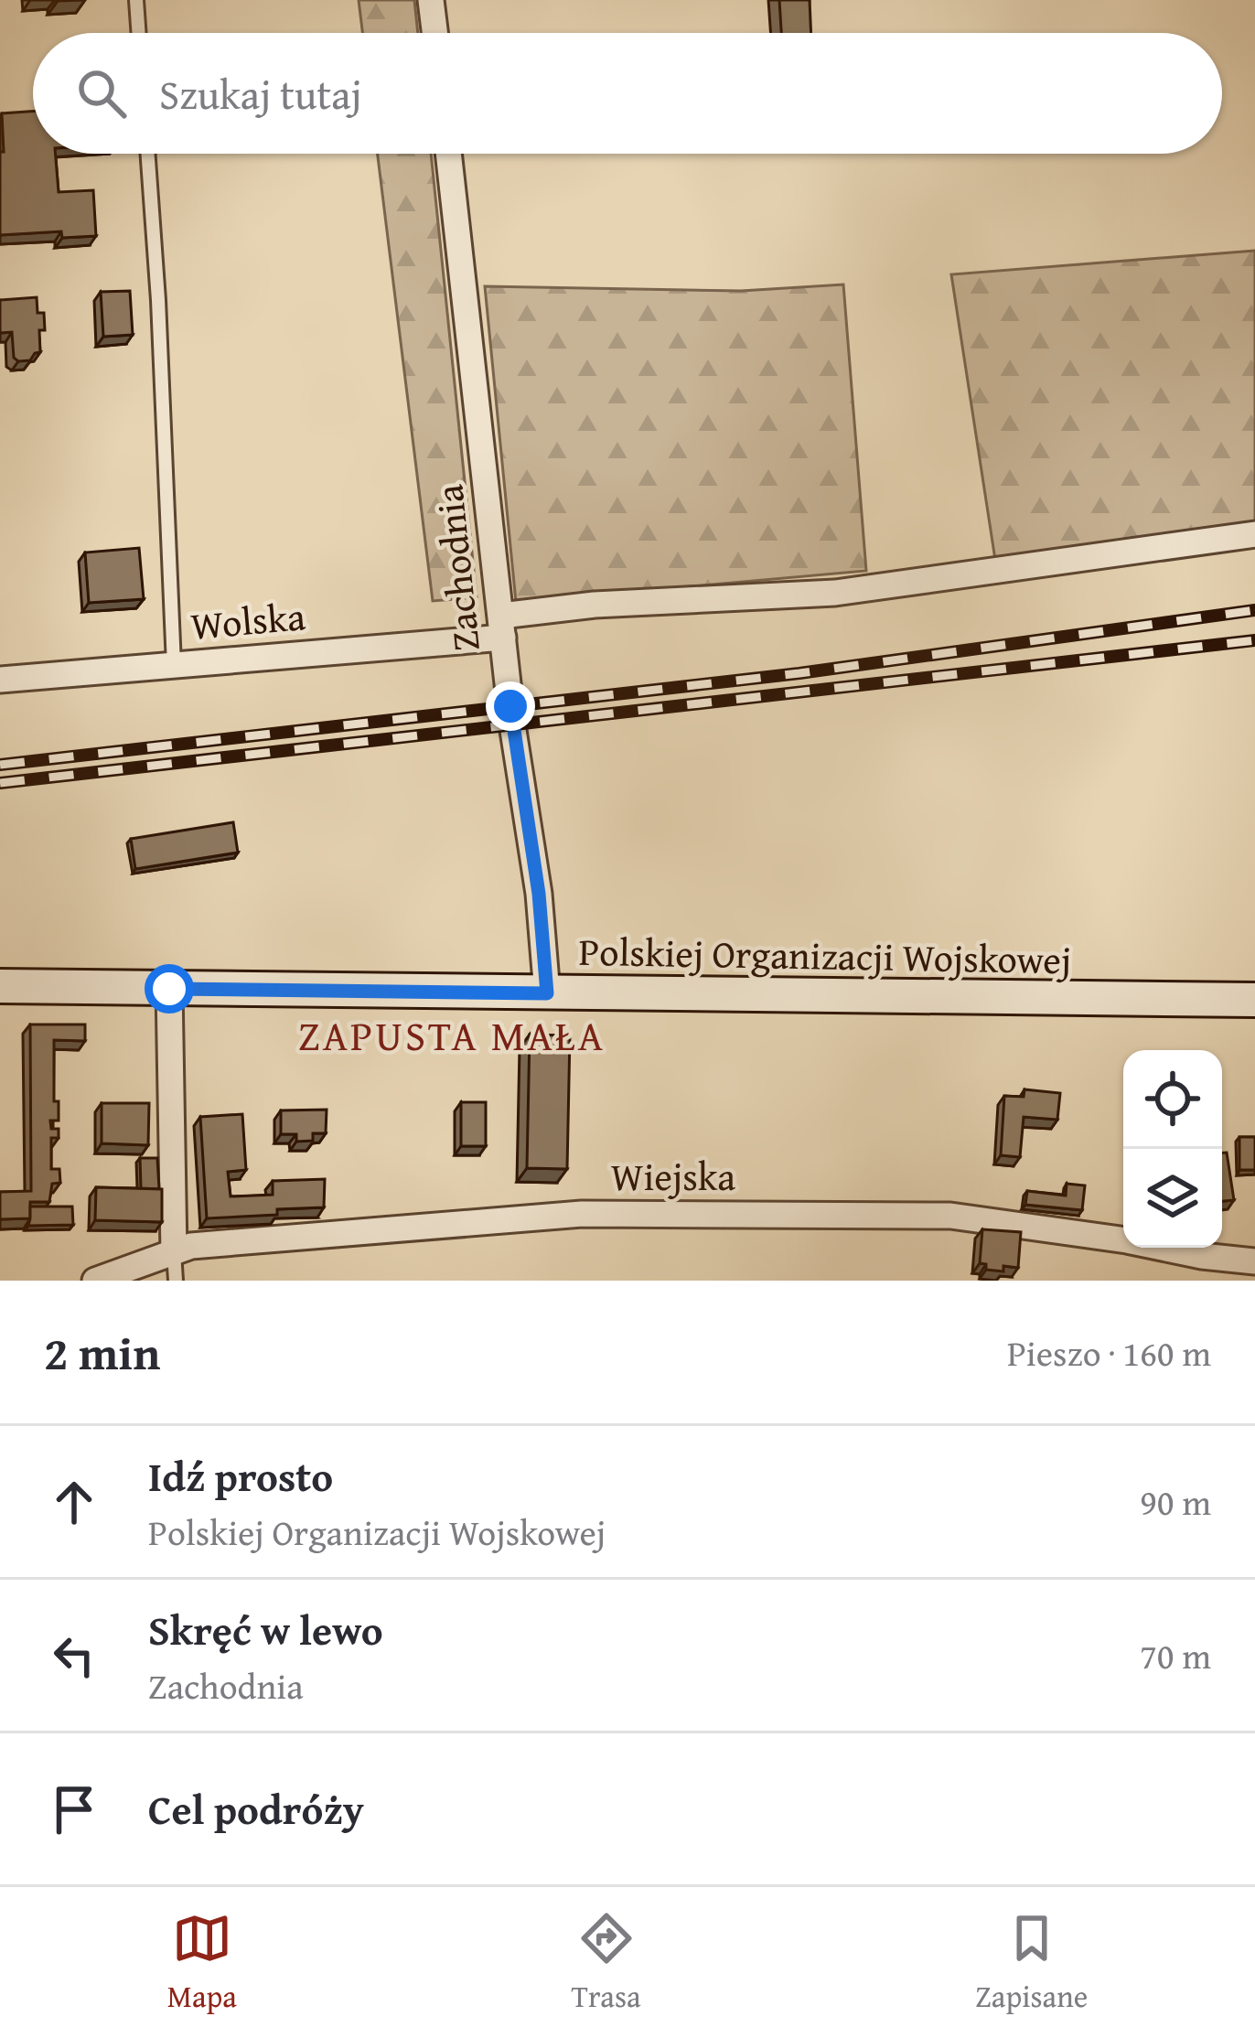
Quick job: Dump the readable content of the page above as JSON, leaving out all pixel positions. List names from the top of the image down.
{
  "streets": {
    "main road": ["Polskiej Organizacji Wojskowej"],
    "street": ["Zachodnia", "Wolska", "Wiejska"]
  },
  "crossings": [
    ["Zachodnia", "Wolska"],
    ["Zachodnia", "Polskiej Organizacji Wojskowej"]
  ],
  "districts": ["ZAPUSTA MAŁA"],
  "page": {
    "search": "Szukaj tutaj",
    "heading": ["2 min", "Pieszo · 160 m"],
    "list": [
      ["Idź prosto", "Polskiej Organizacji Wojskowej", "90 m"],
      ["Skręć w lewo", "Zachodnia", "70 m"],
      "Cel podróży"
    ],
    "nav": ["Mapa", "Trasa", "Zapisane"]
  }
}
